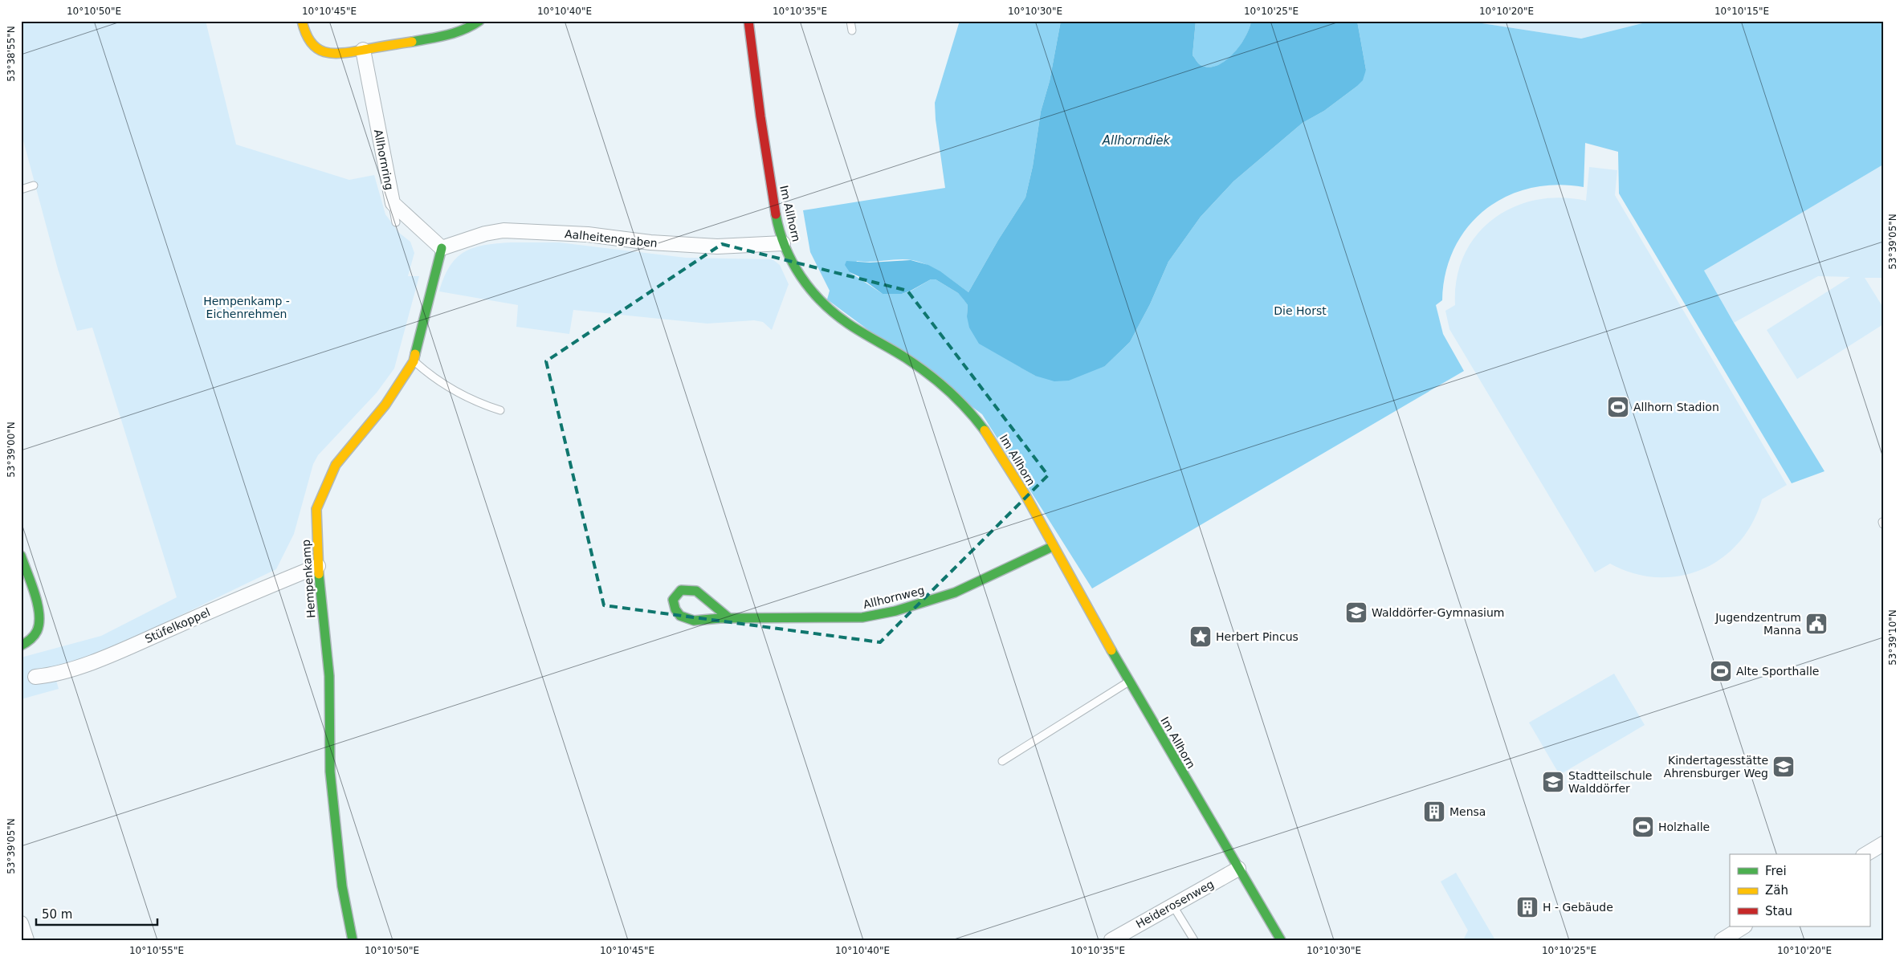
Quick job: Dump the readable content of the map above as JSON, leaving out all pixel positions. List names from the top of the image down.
{
  "streets": {
    "street": [
      "Allhornring",
      "Im Allhorn",
      "Aalheitengraben",
      "Hempenkamp",
      "Allhornweg",
      "Stüfelkoppel",
      "Heiderosenweg"
    ]
  },
  "crossings": [
    ["Allhornring", "Aalheitengraben"],
    ["Allhornring", "Hempenkamp"],
    ["Im Allhorn", "Aalheitengraben"],
    ["Im Allhorn", "Allhornweg"],
    ["Im Allhorn", "Heiderosenweg"],
    ["Aalheitengraben", "Hempenkamp"],
    ["Hempenkamp", "Stüfelkoppel"]
  ],
  "water": ["Allhorndiek"],
  "parks": ["Hempenkamp - Eichenrehmen", "Die Horst"],
  "places": {
    "sports": ["Allhorn Stadion", "Alte Sporthalle", "Holzhalle"],
    "school or university": ["Walddörfer-Gymnasium", "Kindertagesstätte Ahrensburger Weg", "Stadtteilschule Walddörfer"],
    "public building": ["Jugendzentrum Manna"],
    "place": ["Herbert Pincus"],
    "building": ["Mensa", "H - Gebäude"]
  },
  "legend": ["Frei", "Zäh", "Stau"],
  "scale_bar": "50 m",
  "coordinates": [
    "10°10'50\"E",
    "10°10'45\"E",
    "10°10'40\"E",
    "10°10'35\"E",
    "10°10'30\"E",
    "10°10'25\"E",
    "10°10'20\"E",
    "10°10'15\"E",
    "53°38'55\"N",
    "53°39'05\"N",
    "53°39'00\"N",
    "53°39'10\"N",
    "10°10'55\"E"
  ]
}
